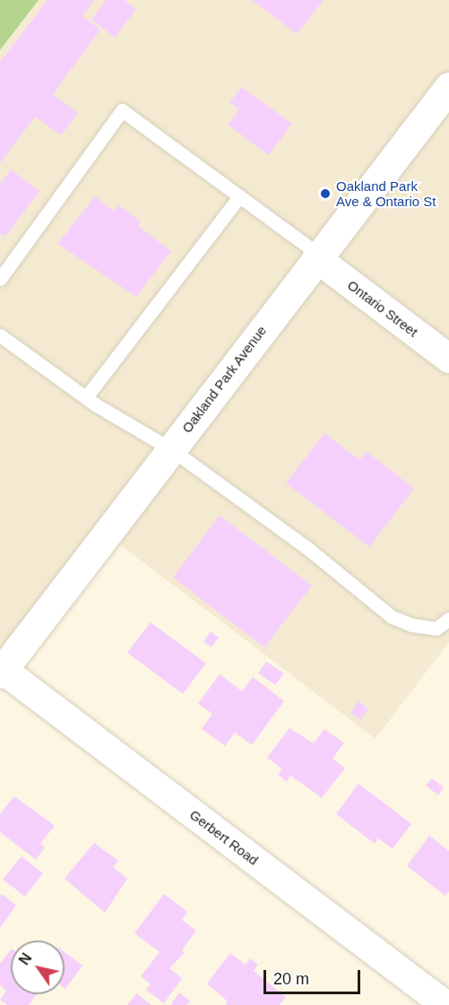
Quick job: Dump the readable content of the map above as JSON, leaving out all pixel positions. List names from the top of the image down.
{
  "streets": {
    "main road": ["Oakland Park Avenue"],
    "street": ["Ontario Street", "Gerbert Road"]
  },
  "crossings": [
    ["Ontario Street", "Oakland Park Avenue"],
    ["Oakland Park Avenue", "Gerbert Road"]
  ],
  "places": ["Oakland Park Ave & Ontario St"],
  "scale_bar": "20 m",
  "north": "top left"
}
